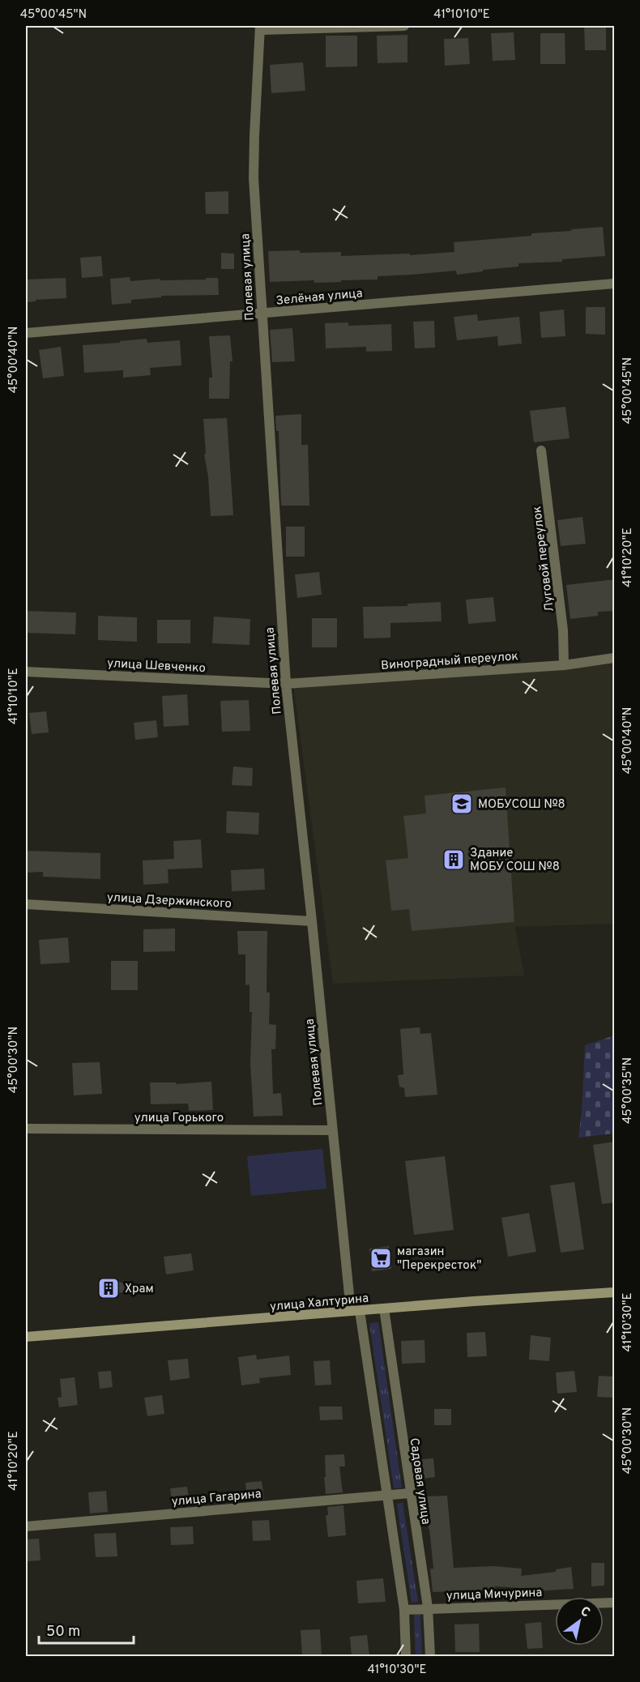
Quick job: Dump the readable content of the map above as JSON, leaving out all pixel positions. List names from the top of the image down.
{
  "streets": {
    "main road": ["улица Халтурина"],
    "street": [
      "Полевая улица",
      "Зелёная улица",
      "Луговой переулок",
      "Виноградный переулок",
      "улица Шевченко",
      "улица Дзержинского",
      "улица Горького",
      "Садовая улица",
      "улица Гагарина",
      "улица Мичурина"
    ]
  },
  "crossings": [
    ["Полевая улица", "Зелёная улица"],
    ["Полевая улица", "Виноградный переулок"],
    ["Полевая улица", "улица Шевченко"],
    ["Полевая улица", "улица Дзержинского"],
    ["Полевая улица", "улица Горького"],
    ["Полевая улица", "улица Халтурина"],
    ["Полевая улица", "улица Гагарина"],
    ["Полевая улица", "улица Мичурина"],
    ["Луговой переулок", "Виноградный переулок"],
    ["Виноградный переулок", "улица Шевченко"],
    ["улица Халтурина", "Садовая улица"],
    ["Садовая улица", "улица Гагарина"],
    ["Садовая улица", "улица Мичурина"]
  ],
  "places": {
    "school or university": ["МОБУСОШ №8"],
    "building": ["Здание МОБУ СОШ №8", "Храм"],
    "supermarket": ["магазин \"Перекресток\""]
  },
  "scale_bar": "50 m",
  "north": "top right",
  "coordinates": [
    "45°00'45\"N",
    "41°10'10\"E",
    "45°00'40\"N",
    "41°10'20\"E",
    "45°00'30\"N",
    "45°00'35\"N",
    "41°10'30\"E"
  ]
}
